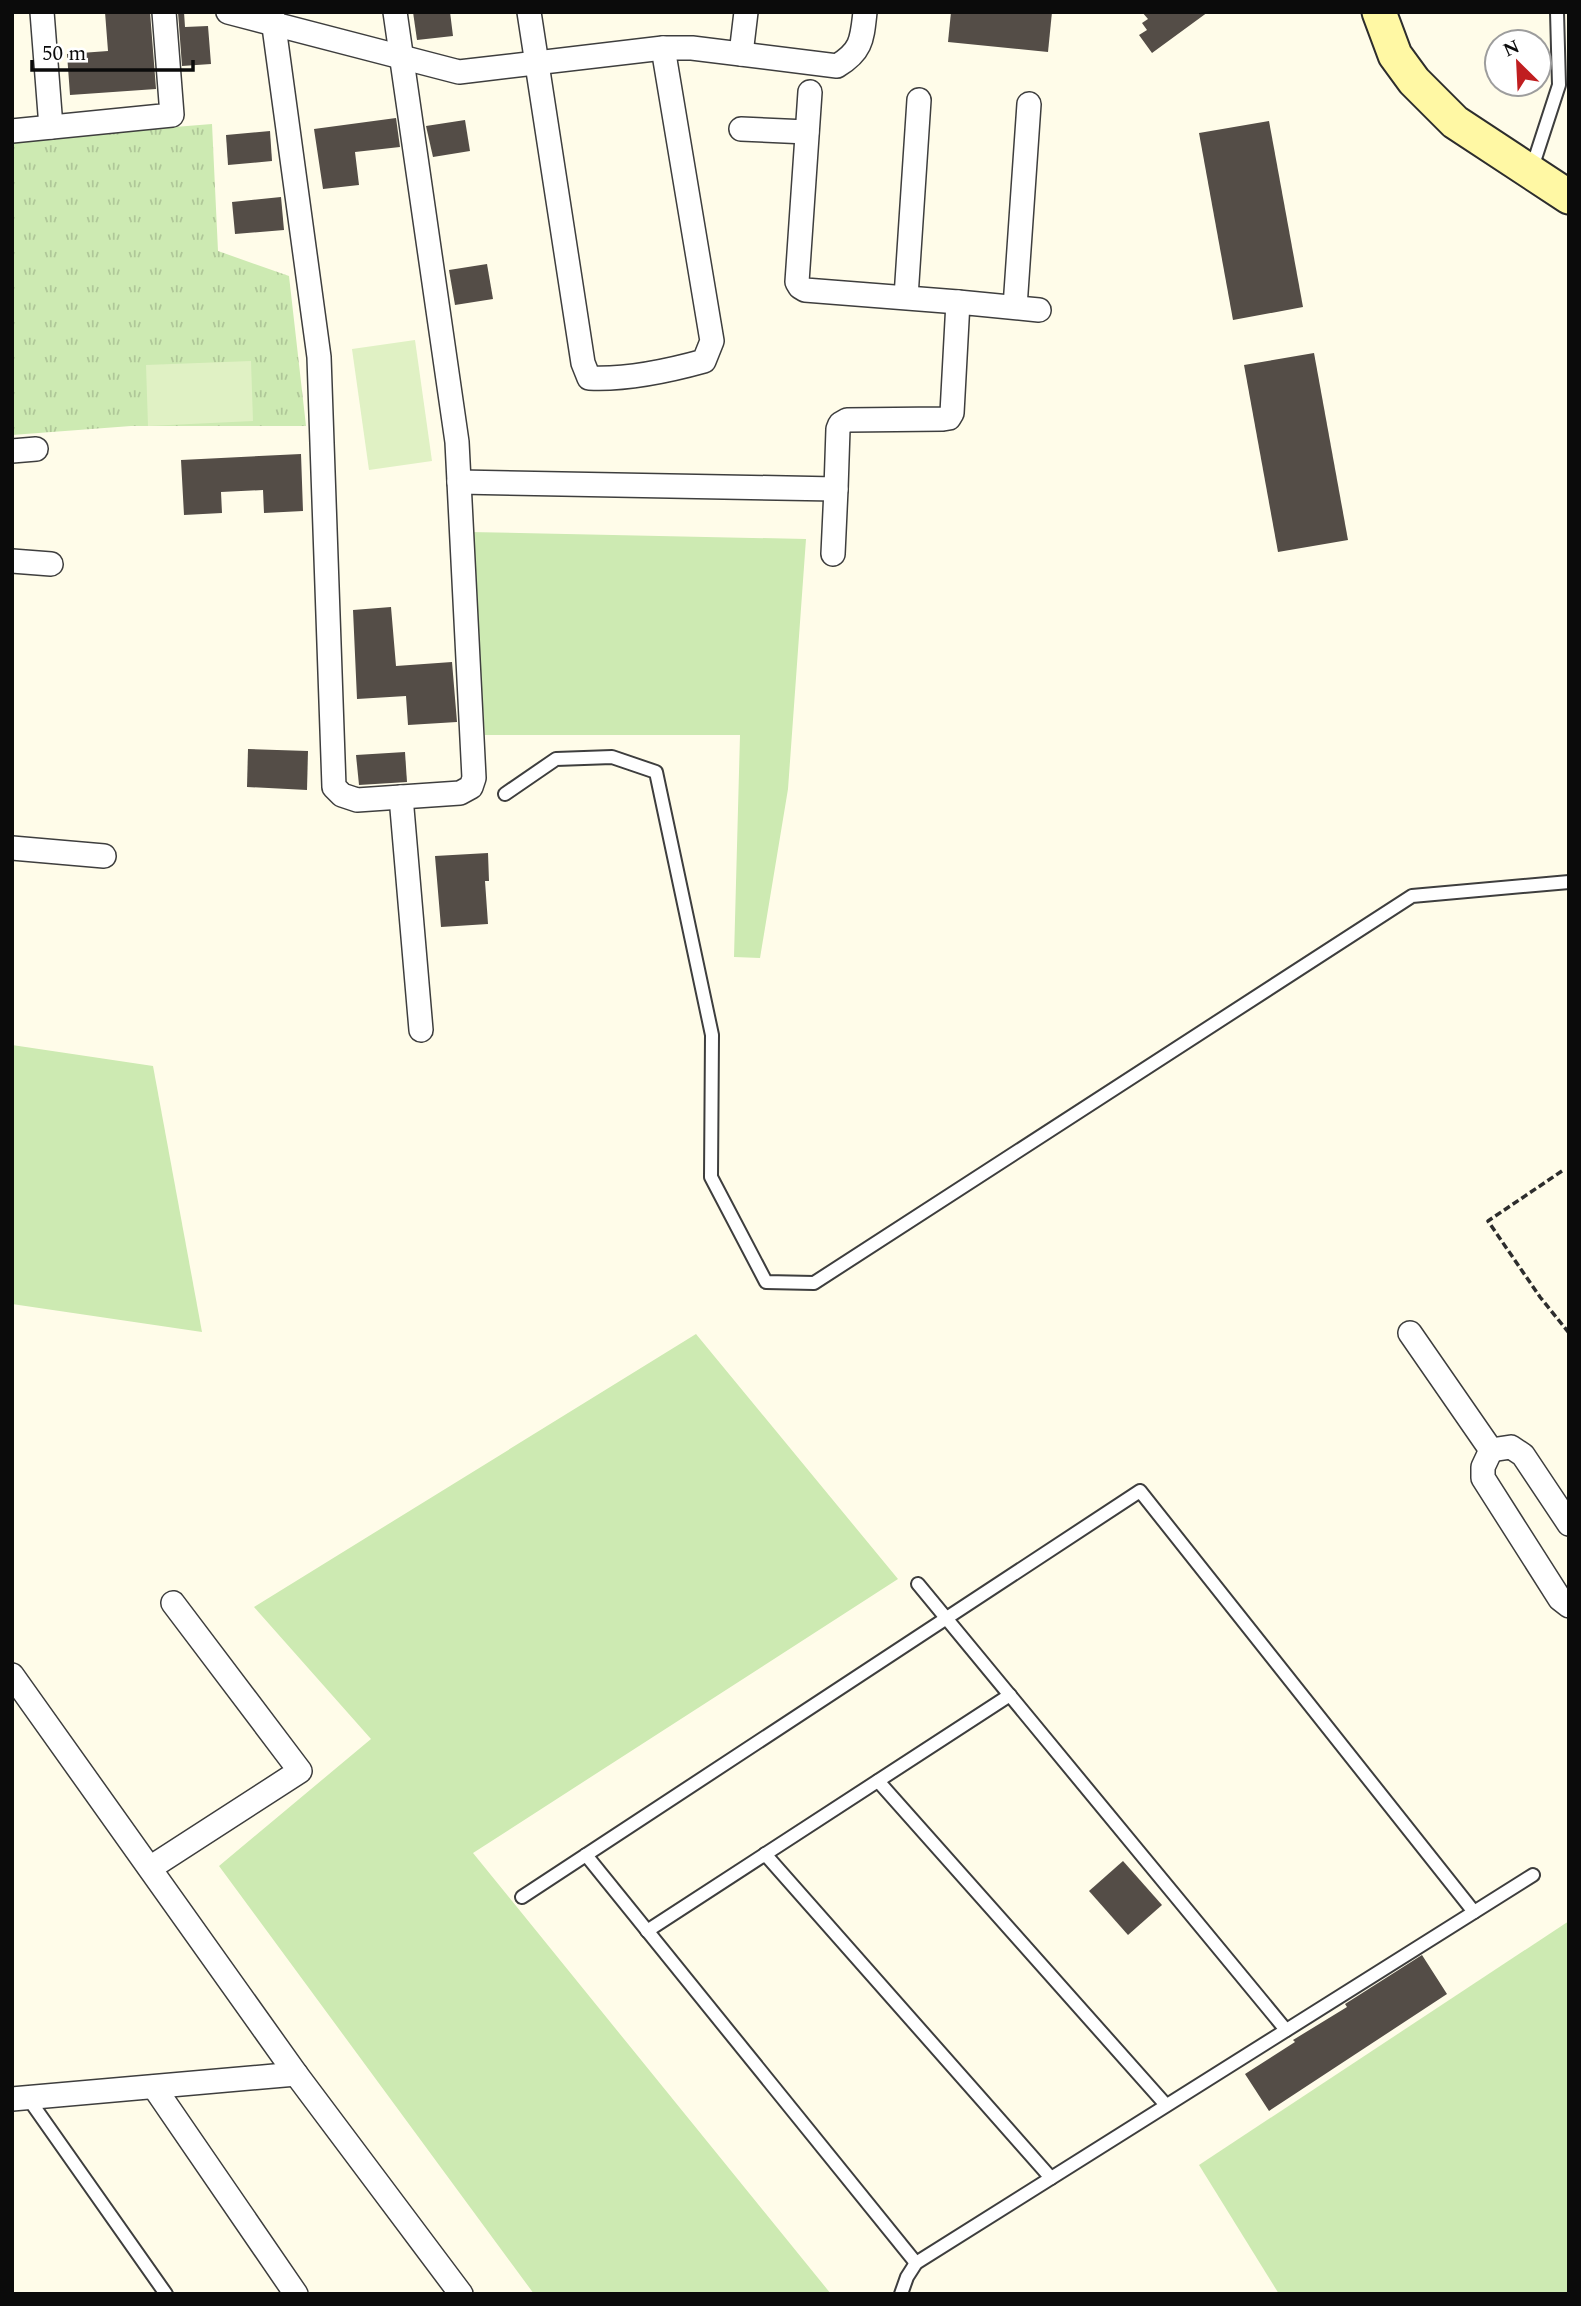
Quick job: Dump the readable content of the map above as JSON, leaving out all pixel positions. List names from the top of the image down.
{
  "scale_bar": "50 m",
  "north": "top left"
}
